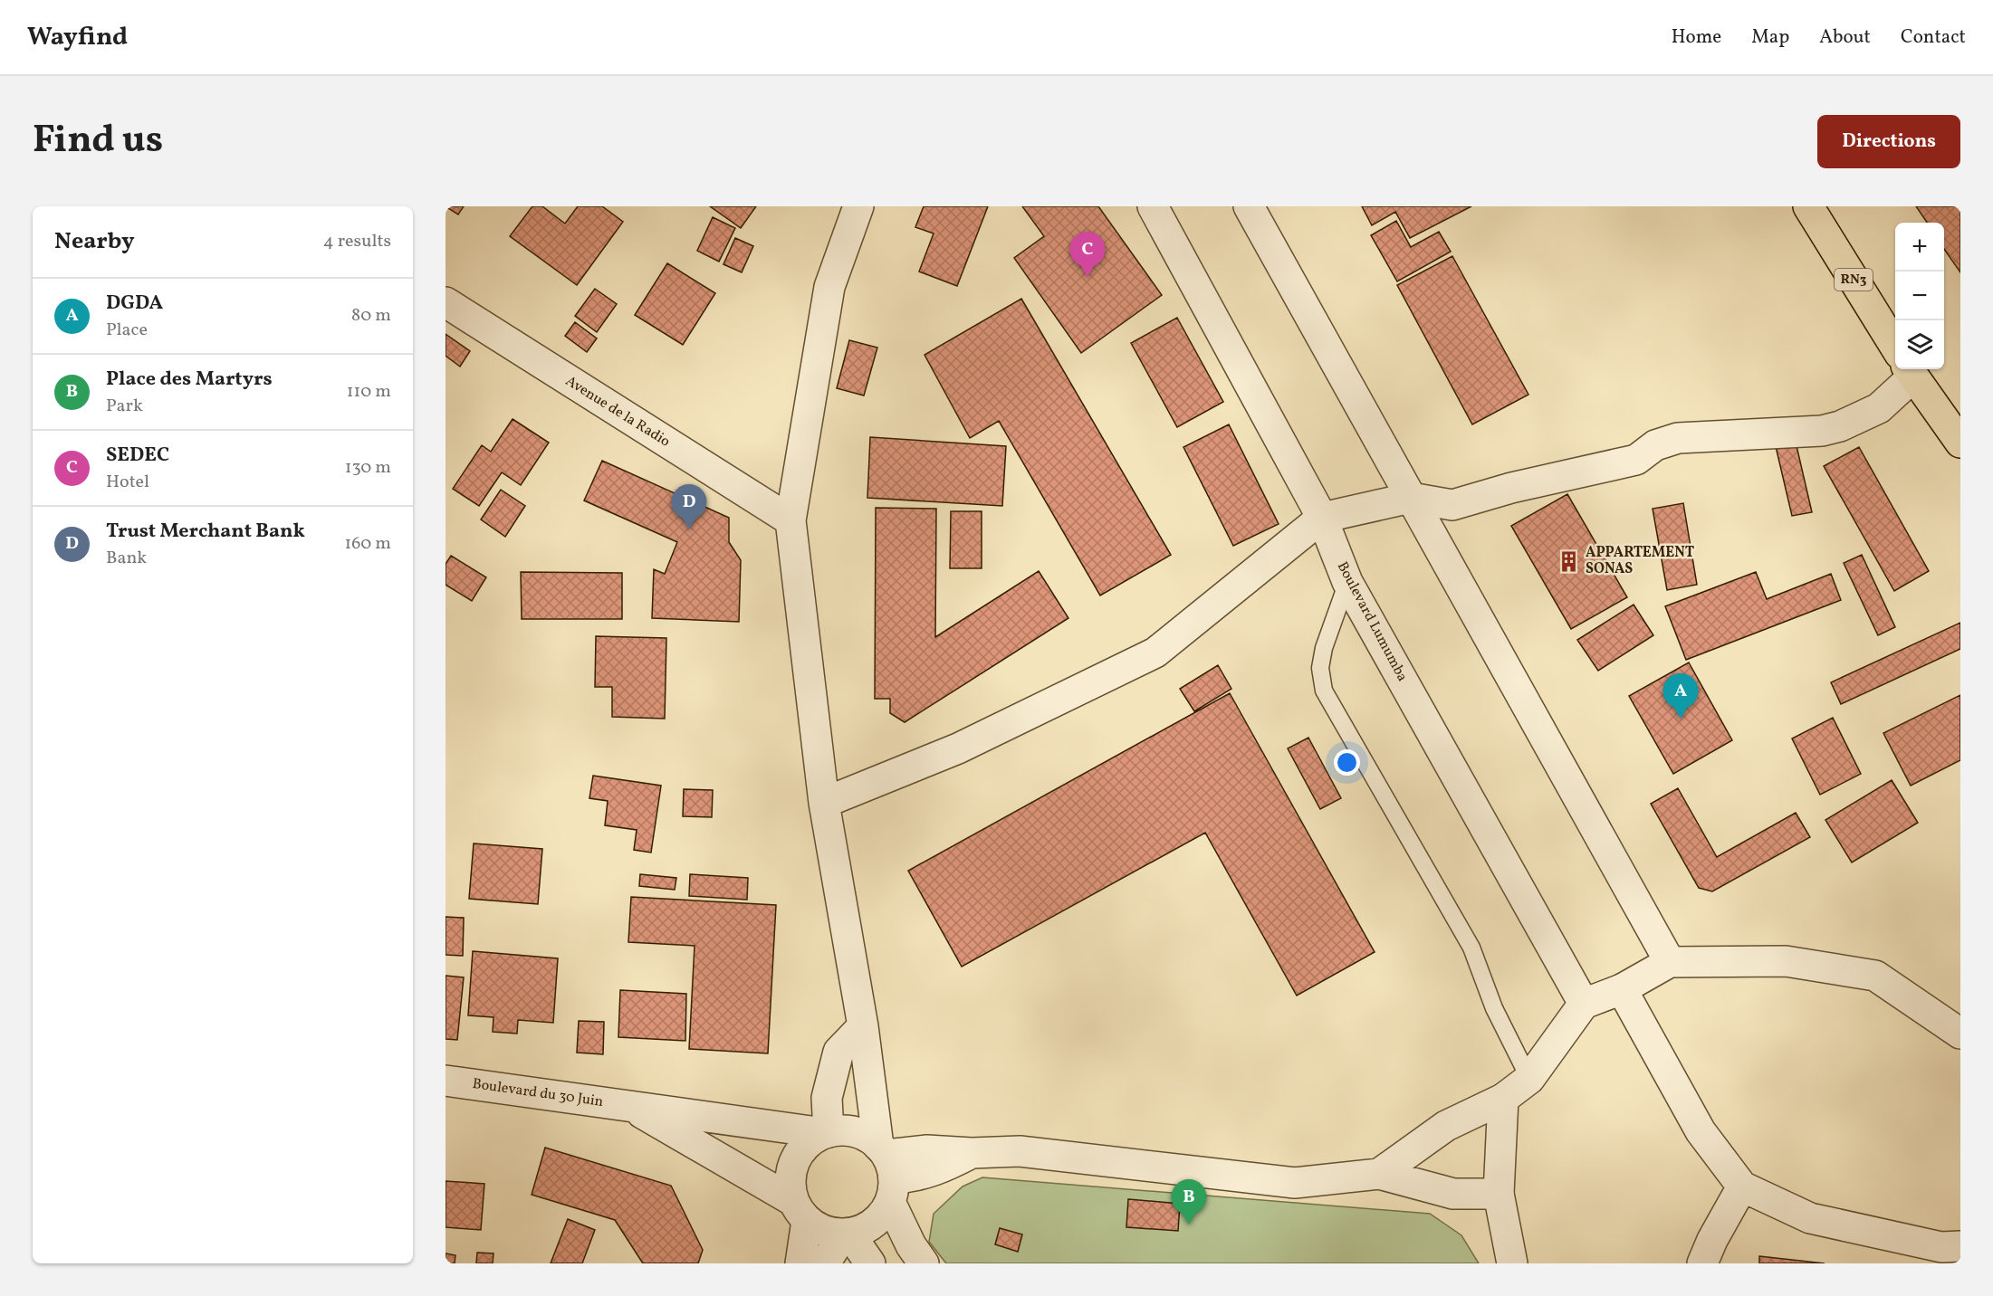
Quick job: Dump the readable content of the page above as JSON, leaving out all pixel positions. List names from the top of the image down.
{
  "streets": {
    "highway": ["RN3"],
    "street": ["Avenue de la Radio", "Boulevard Lumumba", "Boulevard du 30 Juin"]
  },
  "places": {
    "building": ["APPARTEMENT SONAS"]
  },
  "page": {
    "header": "Wayfind",
    "nav": [
      "Home",
      "Map",
      "About",
      "Contact"
    ],
    "title": "Find us",
    "buttons": "Directions",
    "heading": ["Nearby", "4 results"],
    "map_buttons": ["+", "−"],
    "pins": [
      "C",
      "D",
      "A",
      "B"
    ],
    "list": [
      {
        "mark": "A",
        "name": "DGDA",
        "note": "Place",
        "value": "80 m"
      },
      {
        "mark": "B",
        "name": "Place des Martyrs",
        "note": "Park",
        "value": "110 m"
      },
      {
        "mark": "C",
        "name": "SEDEC",
        "note": "Hotel",
        "value": "130 m"
      },
      {
        "mark": "D",
        "name": "Trust Merchant Bank",
        "note": "Bank",
        "value": "160 m"
      }
    ]
  }
}
